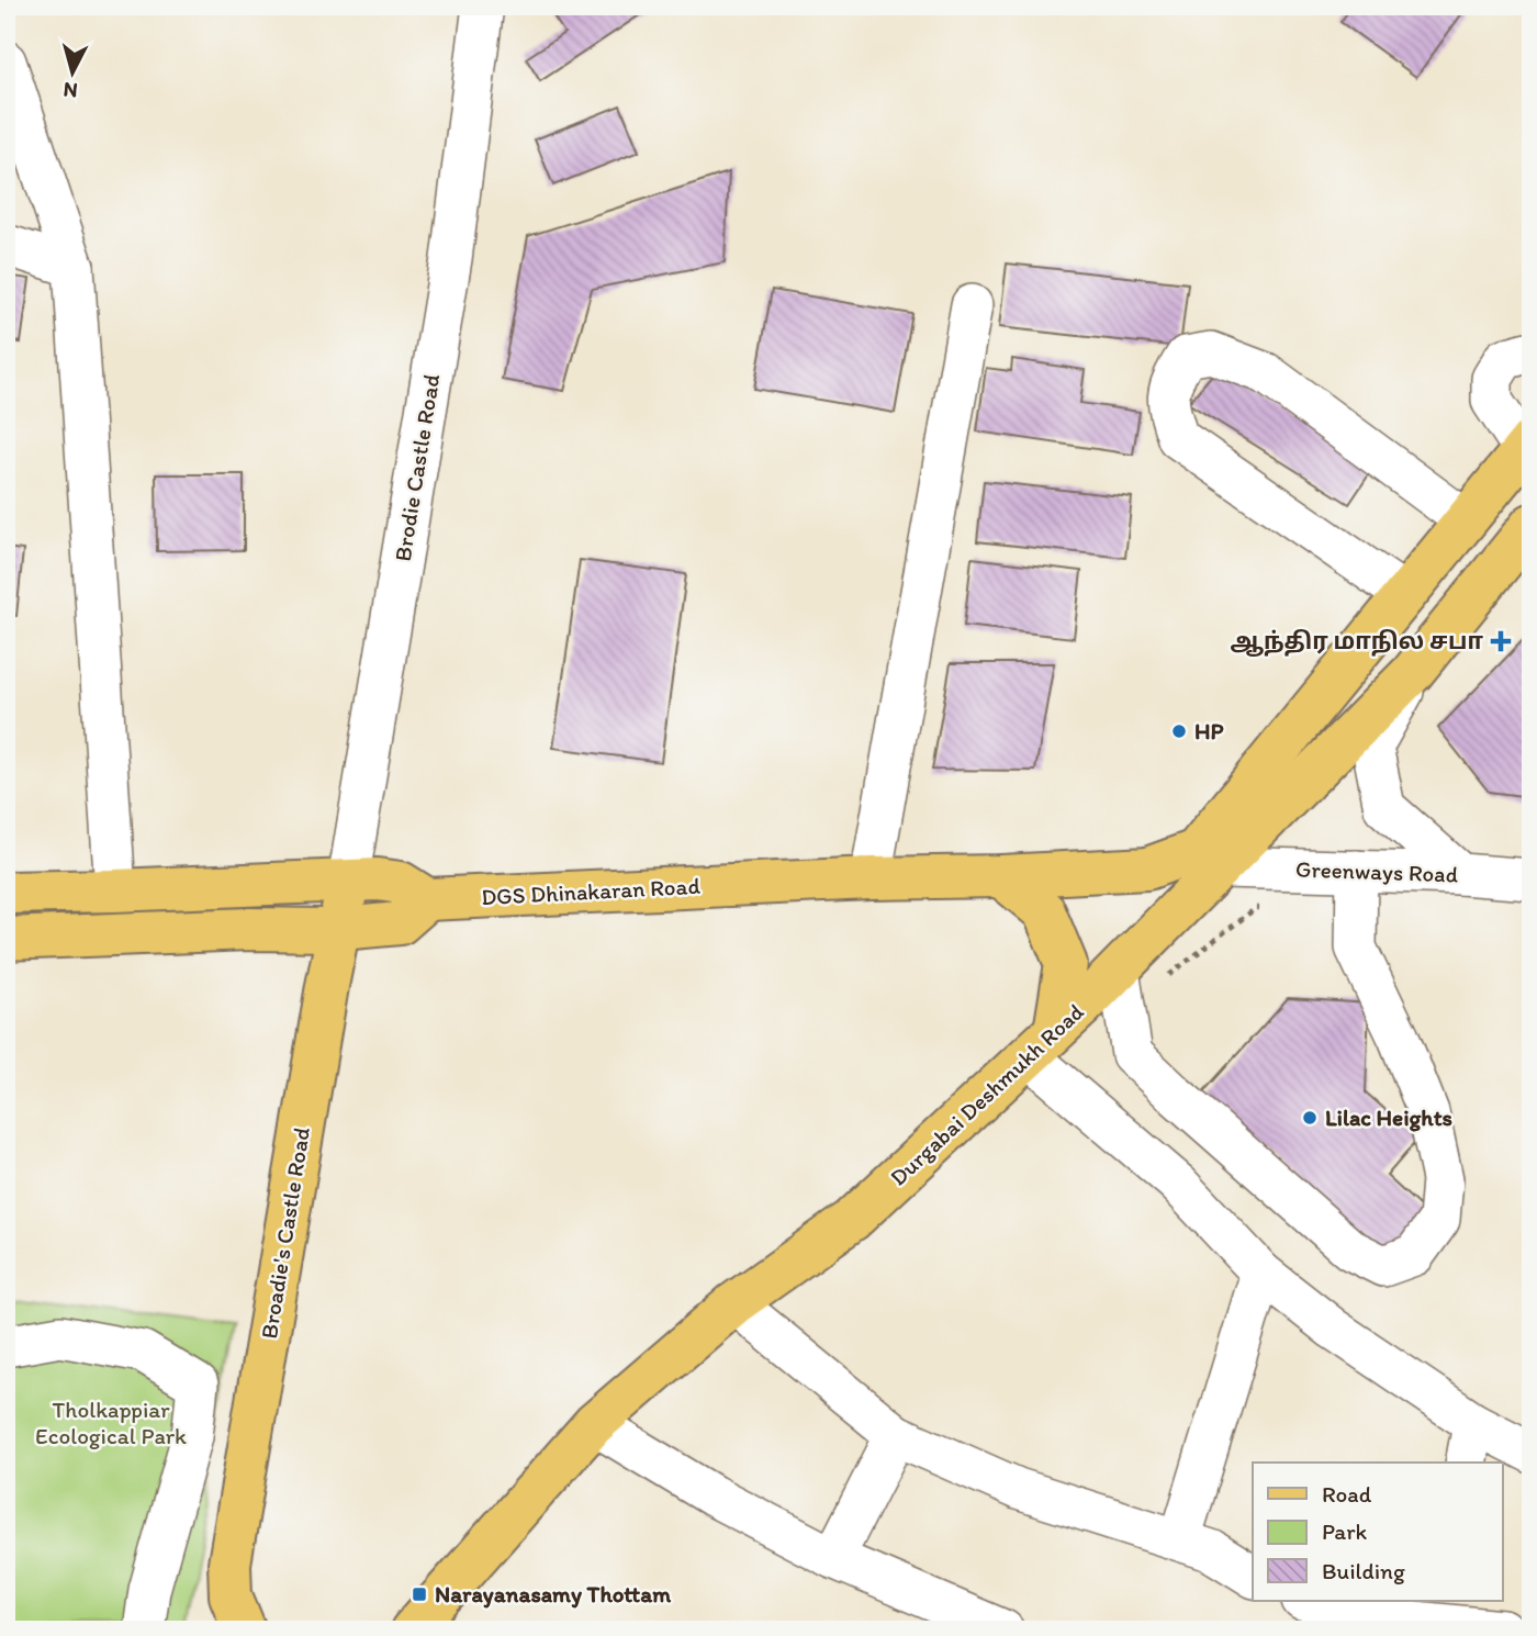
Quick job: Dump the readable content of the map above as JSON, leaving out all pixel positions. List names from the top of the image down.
{
  "streets": {
    "main road": [
      "Brodie Castle Road",
      "DGS Dhinakaran Road",
      "Durgabai Deshmukh Road",
      "Broadie's Castle Road"
    ],
    "street": ["Greenways Road"]
  },
  "crossings": [
    ["Brodie Castle Road", "Broadie's Castle Road"],
    ["Greenways Road", "Durgabai Deshmukh Road"]
  ],
  "parks": ["Tholkappiar Ecological Park"],
  "places": {
    "health": ["ஆந்திர மாநில சபா"],
    "other": ["HP", "Lilac Heights"],
    "transit": ["Narayanasamy Thottam"]
  },
  "legend": ["Road", "Park", "Building"],
  "north": "bottom"
}
